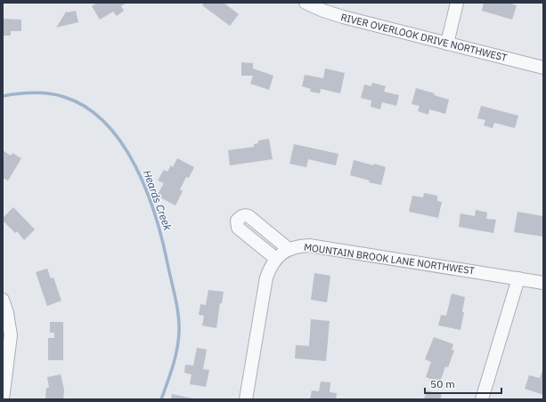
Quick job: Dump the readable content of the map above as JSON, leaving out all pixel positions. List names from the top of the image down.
{
  "streets": {
    "street": ["RIVER OVERLOOK DRIVE NORTHWEST", "MOUNTAIN BROOK LANE NORTHWEST"]
  },
  "water": ["Heards Creek"],
  "scale_bar": "50 m"
}
